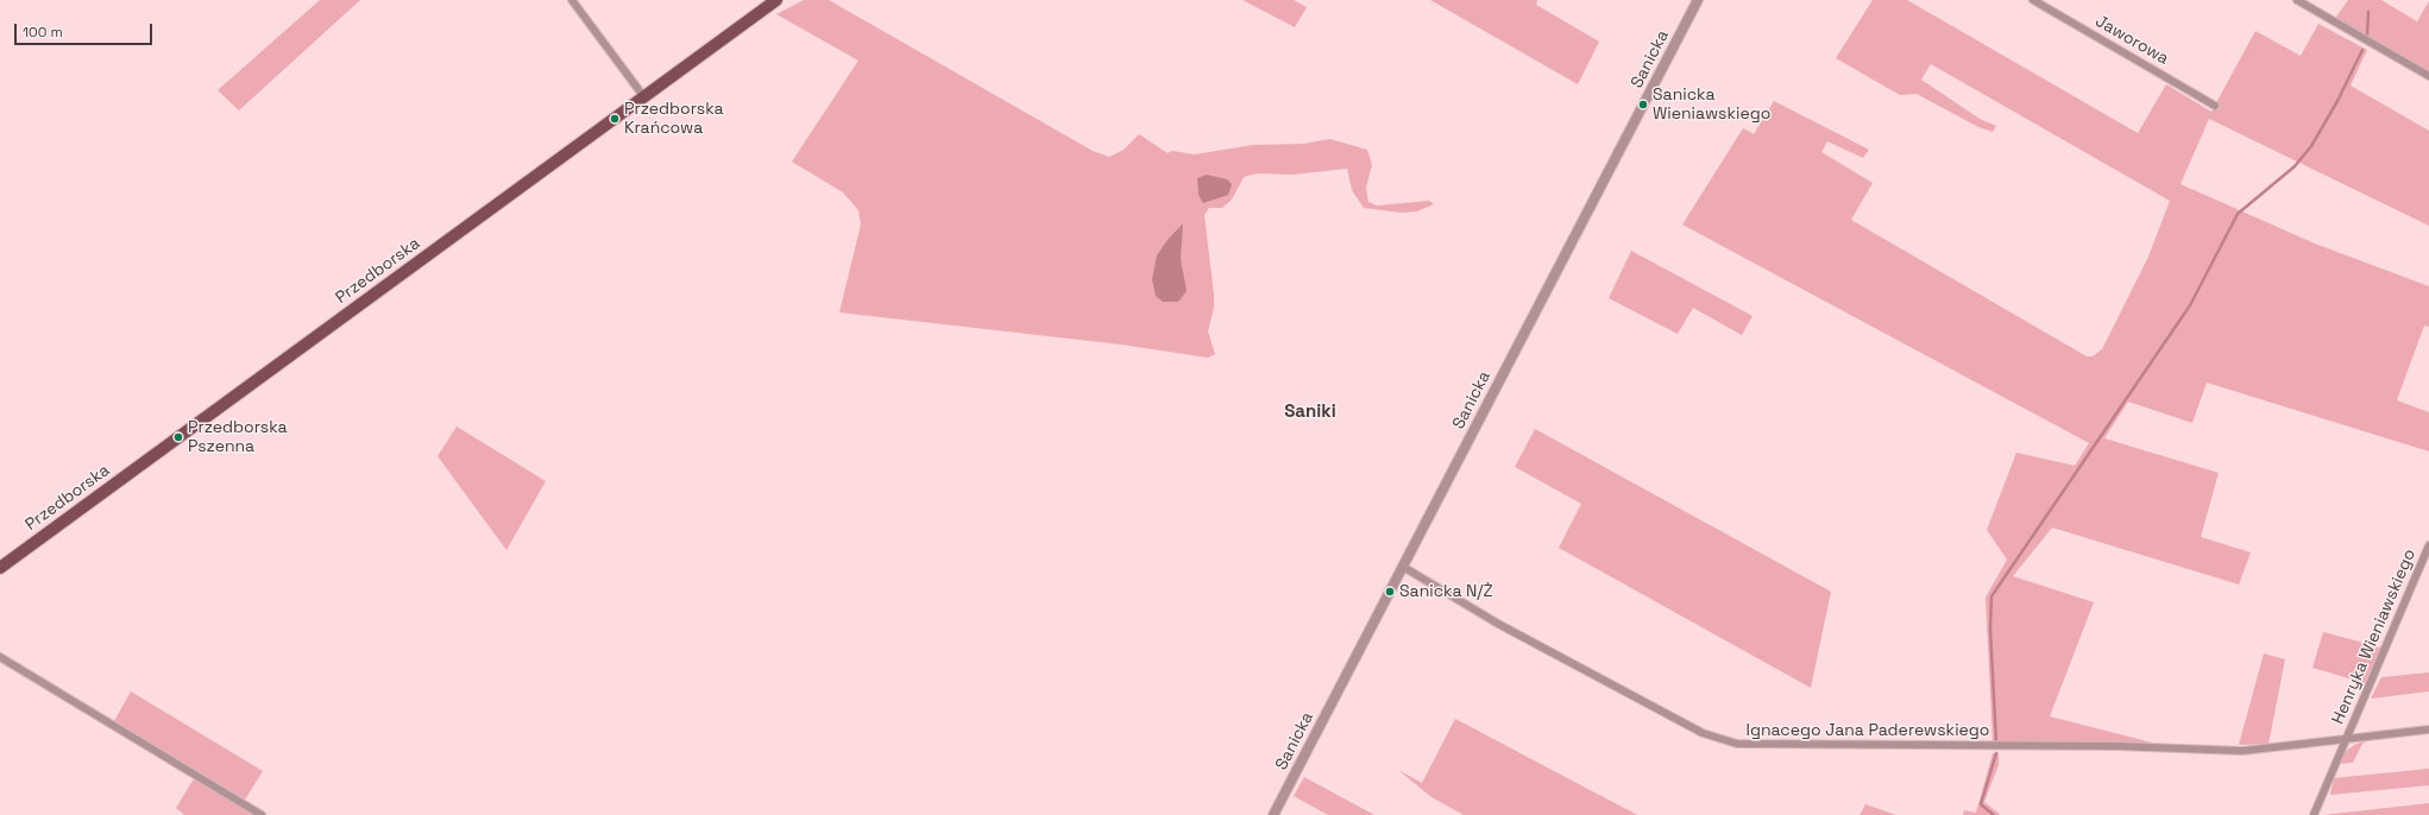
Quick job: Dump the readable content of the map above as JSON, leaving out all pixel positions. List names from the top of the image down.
{
  "streets": {
    "main road": ["Przedborska"],
    "street": [
      "Jaworowa",
      "Sanicka",
      "Henryka Wieniawskiego",
      "Ignacego Jana Paderewskiego"
    ]
  },
  "crossings": [
    ["Sanicka", "Ignacego Jana Paderewskiego"],
    ["Henryka Wieniawskiego", "Ignacego Jana Paderewskiego"]
  ],
  "districts": ["Saniki"],
  "places": [
    "Sanicka Wieniawskiego",
    "Przedborska Krańcowa",
    "Przedborska Pszenna",
    "Sanicka N/Ż"
  ],
  "scale_bar": "100 m"
}
